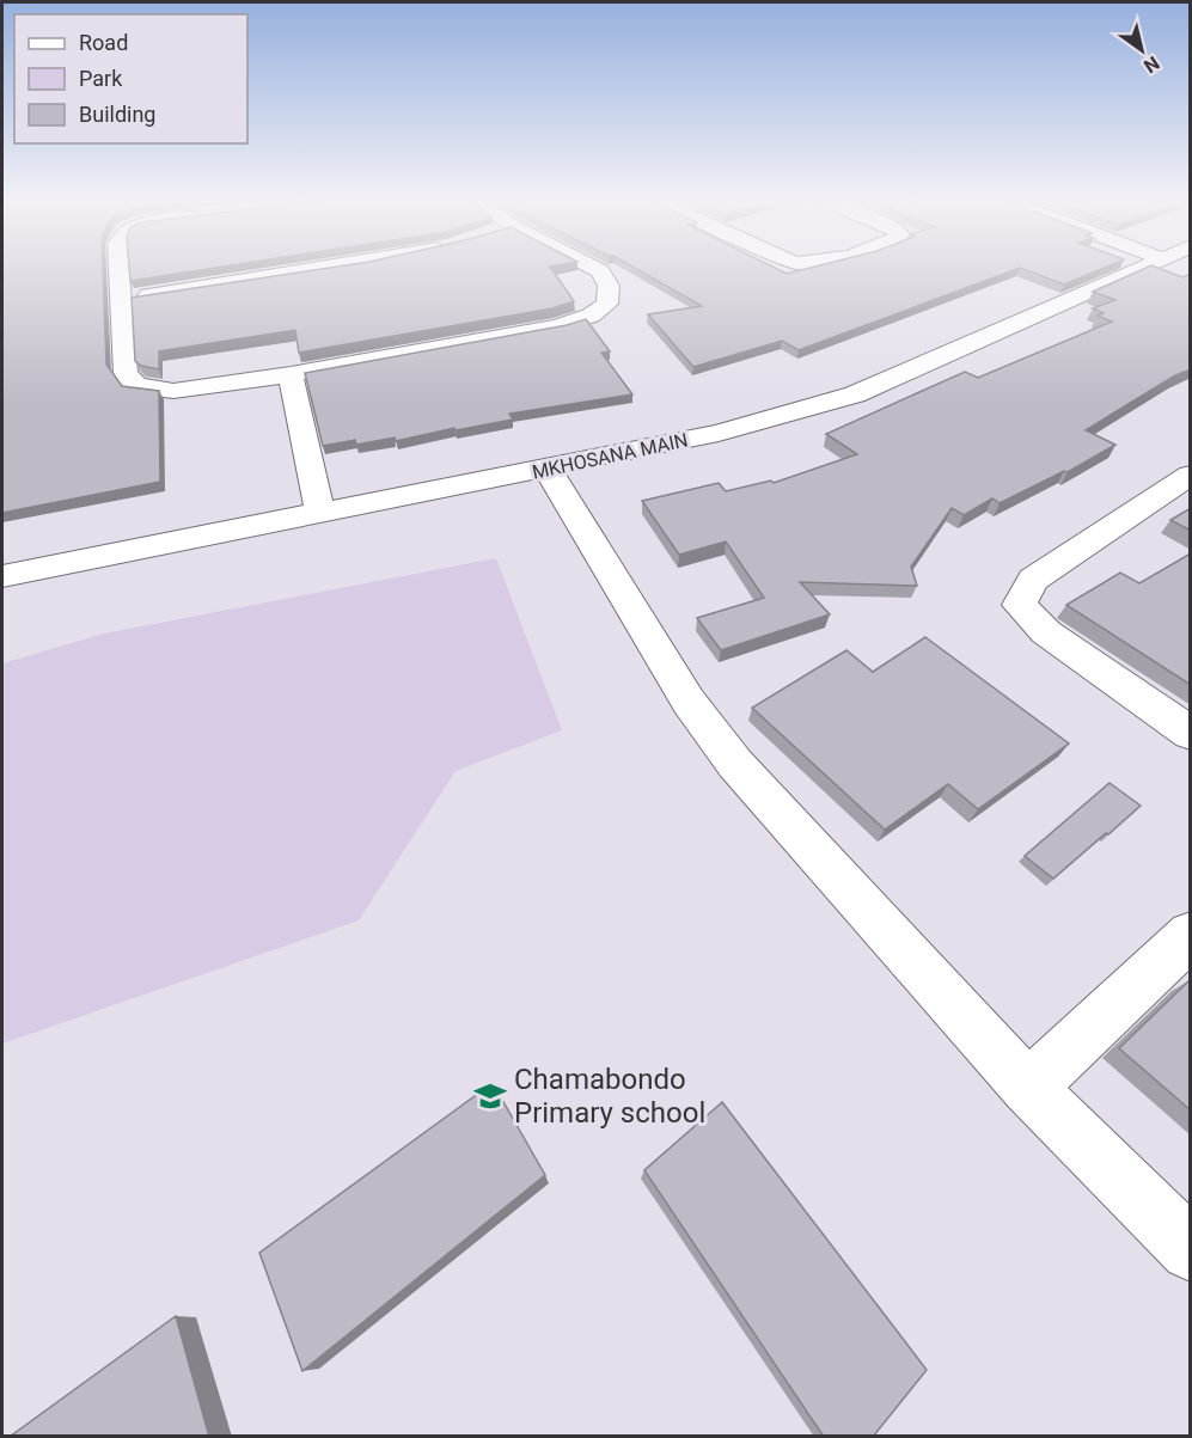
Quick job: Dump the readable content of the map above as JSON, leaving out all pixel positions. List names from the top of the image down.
{
  "streets": {
    "street": ["MKHOSANA MAIN"]
  },
  "places": {
    "school or university": ["Chamabondo Primary school"]
  },
  "legend": ["Road", "Park", "Building"],
  "north": "bottom right"
}
